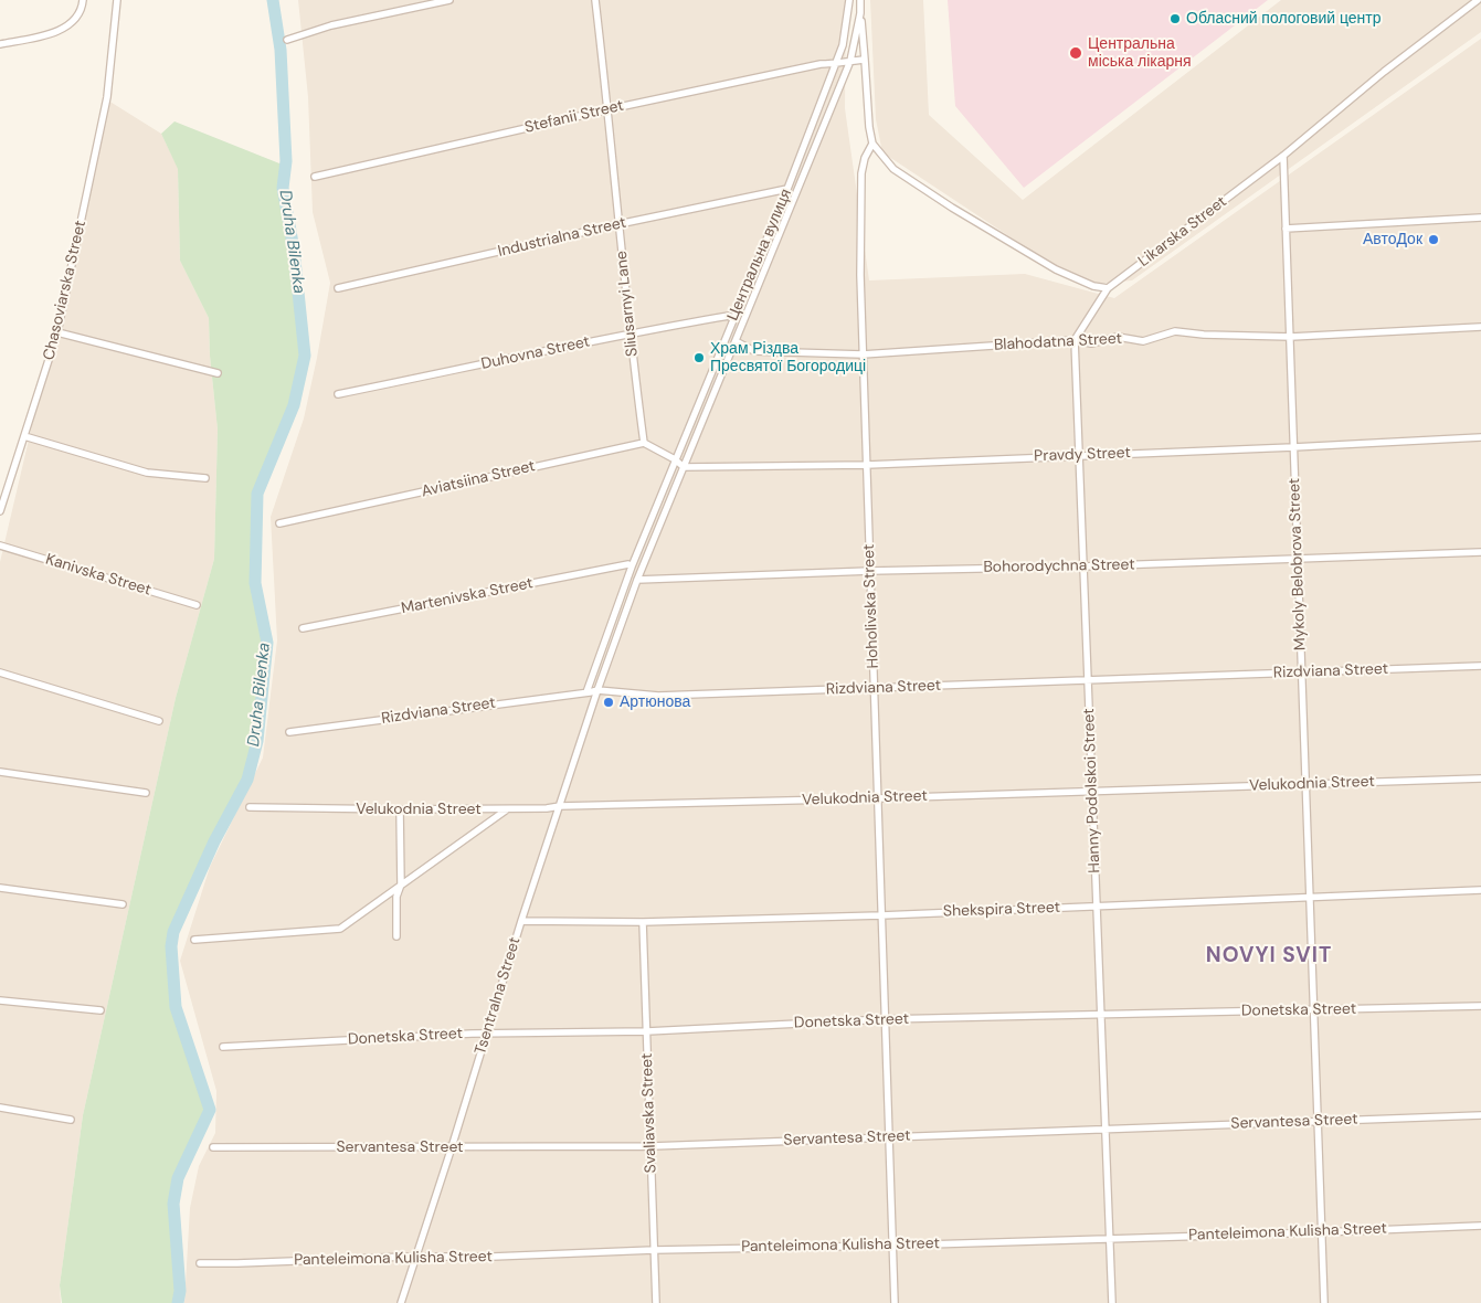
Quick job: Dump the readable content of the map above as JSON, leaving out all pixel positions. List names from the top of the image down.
{
  "streets": {
    "street": [
      "Stefanii Street",
      "Likarska Street",
      "Industrialna Street",
      "Центральна вулиця",
      "Chasoviarska Street",
      "Sliusarnyi Lane",
      "Blahodatna Street",
      "Duhovna Street",
      "Pravdy Street",
      "Aviatsiina Street",
      "Mykoly Belobrova Street",
      "Bohorodychna Street",
      "Kanivska Street",
      "Martenivska Street",
      "Hoholivska Street",
      "Rizdviana Street",
      "Velukodnia Street",
      "Hanny Podolskoi Street",
      "Shekspira Street",
      "Tsentralna Street",
      "Donetska Street",
      "Svaliavska Street",
      "Servantesa Street",
      "Panteleimona Kulisha Street"
    ]
  },
  "crossings": [
    ["Stefanii Street", "Центральна вулиця"],
    ["Stefanii Street", "Sliusarnyi Lane"],
    ["Likarska Street", "Mykoly Belobrova Street"],
    ["Industrialna Street", "Центральна вулиця"],
    ["Industrialna Street", "Sliusarnyi Lane"],
    ["Центральна вулиця", "Blahodatna Street"],
    ["Центральна вулиця", "Duhovna Street"],
    ["Центральна вулиця", "Pravdy Street"],
    ["Центральна вулиця", "Bohorodychna Street"],
    ["Центральна вулиця", "Martenivska Street"],
    ["Центральна вулиця", "Rizdviana Street"],
    ["Центральна вулиця", "Tsentralna Street"],
    ["Sliusarnyi Lane", "Duhovna Street"],
    ["Sliusarnyi Lane", "Aviatsiina Street"],
    ["Blahodatna Street", "Mykoly Belobrova Street"],
    ["Blahodatna Street", "Hoholivska Street"],
    ["Blahodatna Street", "Hanny Podolskoi Street"],
    ["Pravdy Street", "Mykoly Belobrova Street"],
    ["Pravdy Street", "Hoholivska Street"],
    ["Pravdy Street", "Hanny Podolskoi Street"],
    ["Mykoly Belobrova Street", "Bohorodychna Street"],
    ["Mykoly Belobrova Street", "Rizdviana Street"],
    ["Mykoly Belobrova Street", "Velukodnia Street"],
    ["Mykoly Belobrova Street", "Shekspira Street"],
    ["Mykoly Belobrova Street", "Donetska Street"],
    ["Mykoly Belobrova Street", "Servantesa Street"],
    ["Mykoly Belobrova Street", "Panteleimona Kulisha Street"],
    ["Bohorodychna Street", "Hoholivska Street"],
    ["Bohorodychna Street", "Hanny Podolskoi Street"],
    ["Hoholivska Street", "Rizdviana Street"],
    ["Hoholivska Street", "Velukodnia Street"],
    ["Hoholivska Street", "Shekspira Street"],
    ["Hoholivska Street", "Donetska Street"],
    ["Hoholivska Street", "Servantesa Street"],
    ["Hoholivska Street", "Panteleimona Kulisha Street"],
    ["Rizdviana Street", "Hanny Podolskoi Street"],
    ["Rizdviana Street", "Tsentralna Street"],
    ["Velukodnia Street", "Hanny Podolskoi Street"],
    ["Velukodnia Street", "Tsentralna Street"],
    ["Hanny Podolskoi Street", "Shekspira Street"],
    ["Hanny Podolskoi Street", "Donetska Street"],
    ["Hanny Podolskoi Street", "Servantesa Street"],
    ["Hanny Podolskoi Street", "Panteleimona Kulisha Street"],
    ["Shekspira Street", "Tsentralna Street"],
    ["Shekspira Street", "Svaliavska Street"],
    ["Tsentralna Street", "Donetska Street"],
    ["Tsentralna Street", "Servantesa Street"],
    ["Tsentralna Street", "Panteleimona Kulisha Street"],
    ["Donetska Street", "Svaliavska Street"],
    ["Svaliavska Street", "Servantesa Street"],
    ["Svaliavska Street", "Panteleimona Kulisha Street"]
  ],
  "districts": ["NOVYI SVIT"],
  "water": ["Druha Bilenka"],
  "places": [
    "Обласний пологовий центр",
    "Центральна міська лікарня",
    "АвтоДок",
    "Храм Різдва Пресвятої Богородиці",
    "Артюнова"
  ]
}
